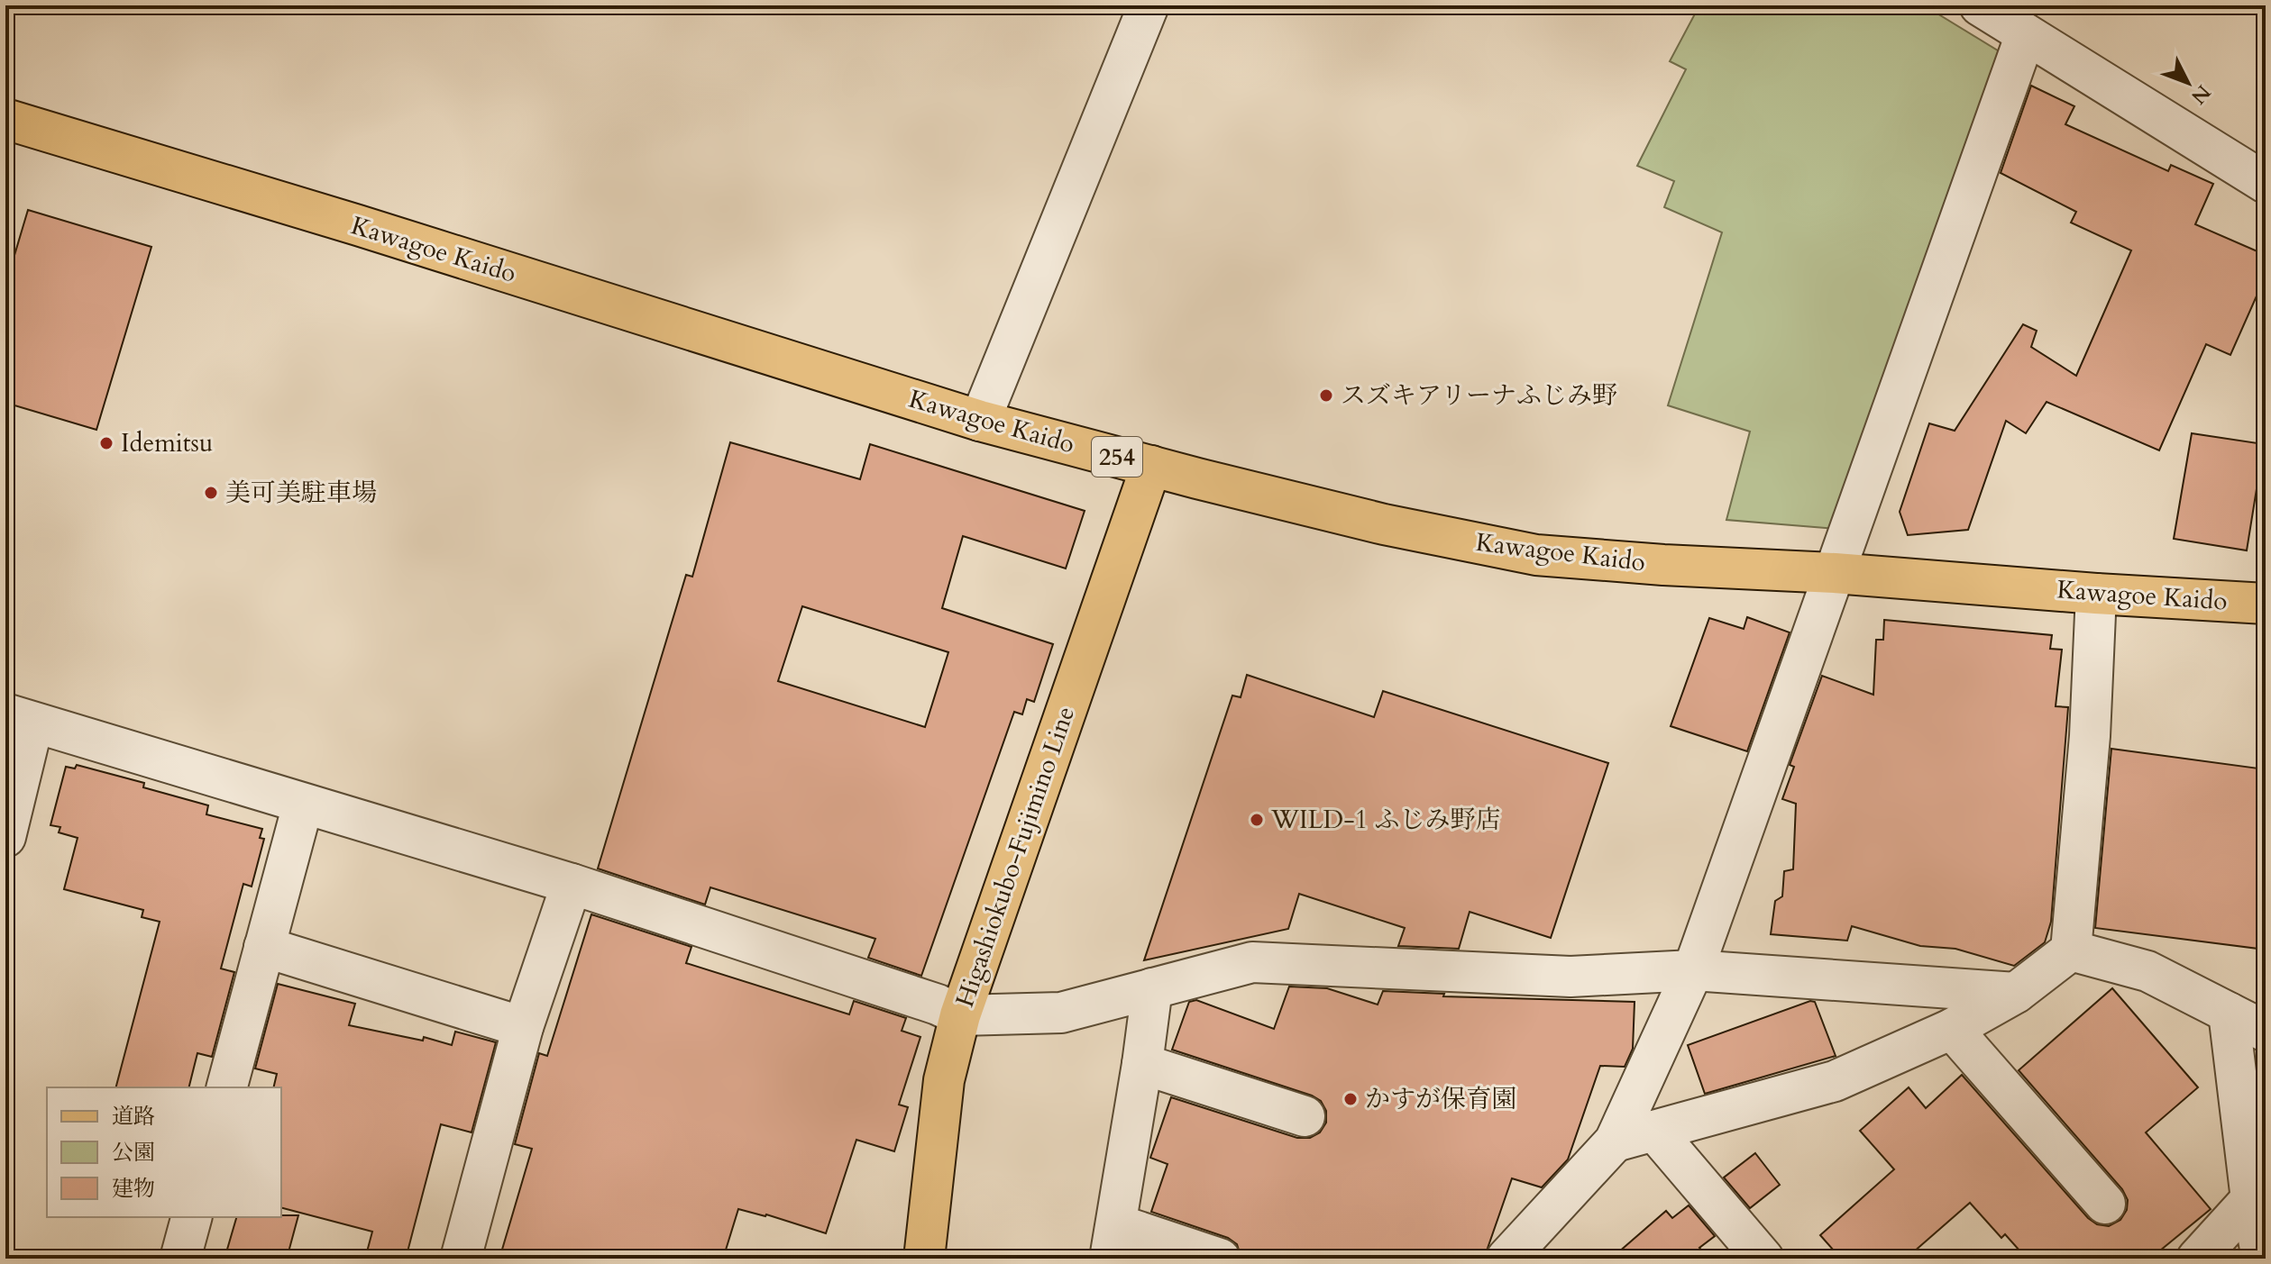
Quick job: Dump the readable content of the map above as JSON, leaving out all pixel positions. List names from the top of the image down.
{
  "streets": {
    "main road": ["Kawagoe Kaido", "254", "Higashiokubo-Fujimino Line"]
  },
  "crossings": [
    ["Kawagoe Kaido", "Higashiokubo-Fujimino Line"]
  ],
  "places": [
    "スズキアリーナふじみ野",
    "Idemitsu",
    "美可美駐車場",
    "WILD-1 ふじみ野店",
    "かすが保育園"
  ],
  "legend": ["道路", "公園", "建物"],
  "north": "bottom right"
}
